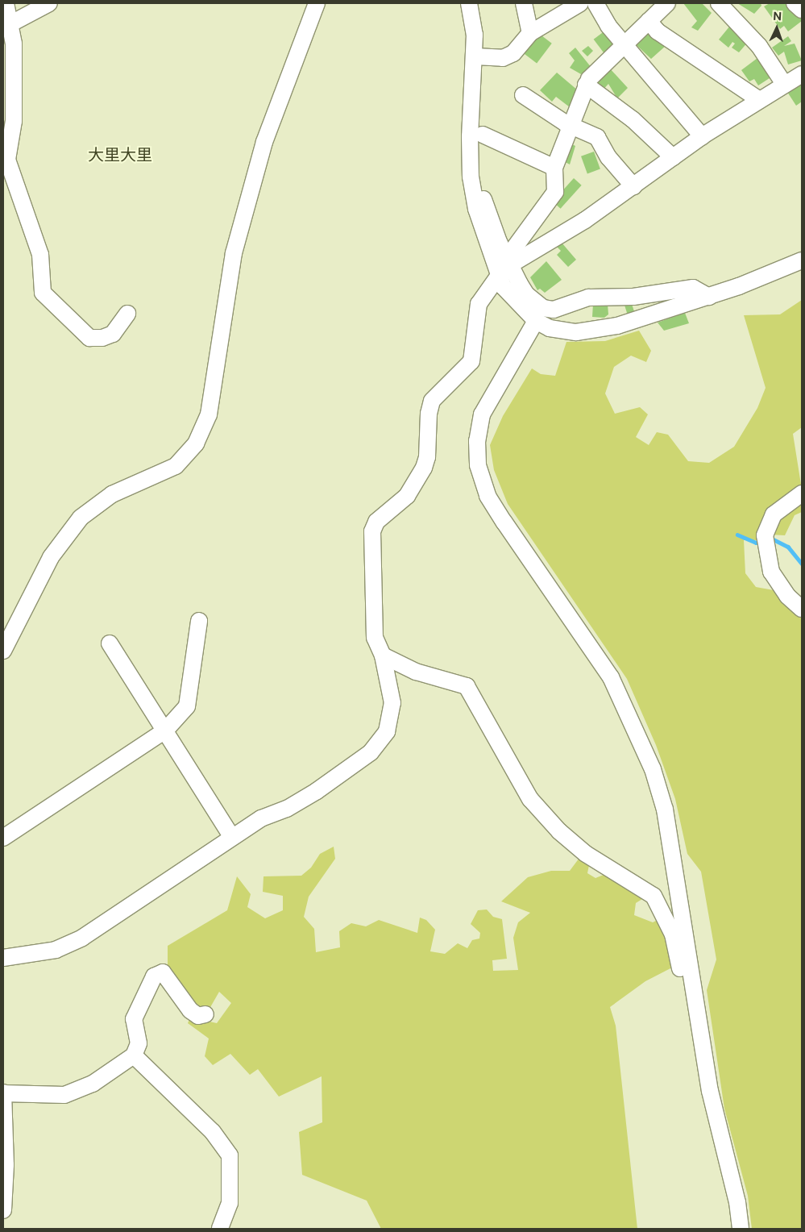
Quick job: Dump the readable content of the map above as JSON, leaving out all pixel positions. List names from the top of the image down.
{
  "districts": ["大里大里"],
  "north": "top"
}
